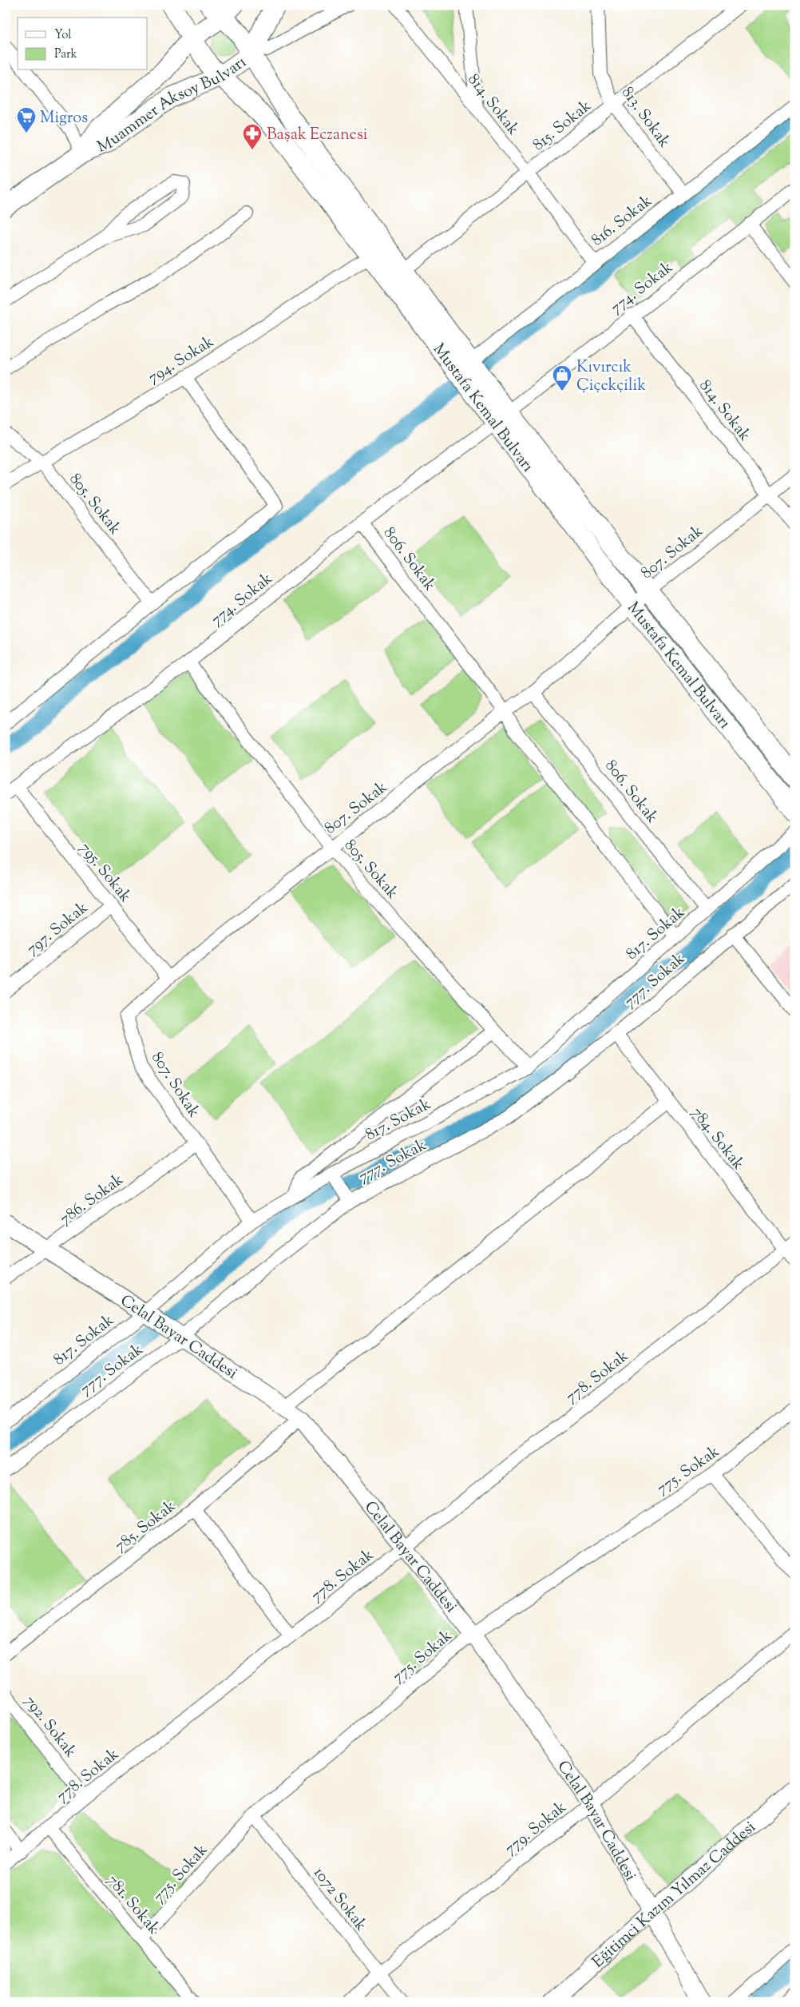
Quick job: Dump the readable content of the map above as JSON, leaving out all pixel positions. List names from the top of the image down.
{
  "streets": {
    "main road": ["Muammer Aksoy Bulvarı", "Mustafa Kemal Bulvarı"],
    "street": [
      "814. Sokak",
      "813. Sokak",
      "815. Sokak",
      "816. Sokak",
      "774. Sokak",
      "794. Sokak",
      "805. Sokak",
      "807. Sokak",
      "806. Sokak",
      "795. Sokak",
      "797. Sokak",
      "817. Sokak",
      "777. Sokak",
      "784. Sokak",
      "786. Sokak",
      "Celal Bayar Caddesi",
      "778. Sokak",
      "775. Sokak",
      "785. Sokak",
      "792. Sokak",
      "779. Sokak",
      "Eğitimci Kazım Yılmaz Caddesi",
      "1072 Sokak",
      "781. Sokak"
    ]
  },
  "crossings": [
    ["Muammer Aksoy Bulvarı", "Mustafa Kemal Bulvarı"],
    ["814. Sokak", "815. Sokak"],
    ["814. Sokak", "816. Sokak"],
    ["814. Sokak", "774. Sokak"],
    ["814. Sokak", "807. Sokak"],
    ["813. Sokak", "815. Sokak"],
    ["813. Sokak", "816. Sokak"],
    ["815. Sokak", "Mustafa Kemal Bulvarı"],
    ["816. Sokak", "Mustafa Kemal Bulvarı"],
    ["774. Sokak", "Mustafa Kemal Bulvarı"],
    ["774. Sokak", "805. Sokak"],
    ["774. Sokak", "806. Sokak"],
    ["774. Sokak", "795. Sokak"],
    ["794. Sokak", "Mustafa Kemal Bulvarı"],
    ["794. Sokak", "805. Sokak"],
    ["Mustafa Kemal Bulvarı", "807. Sokak"],
    ["805. Sokak", "807. Sokak"],
    ["805. Sokak", "817. Sokak"],
    ["807. Sokak", "806. Sokak"],
    ["807. Sokak", "795. Sokak"],
    ["807. Sokak", "817. Sokak"],
    ["807. Sokak", "786. Sokak"],
    ["806. Sokak", "817. Sokak"],
    ["795. Sokak", "797. Sokak"],
    ["817. Sokak", "Celal Bayar Caddesi"],
    ["777. Sokak", "784. Sokak"],
    ["777. Sokak", "Celal Bayar Caddesi"],
    ["784. Sokak", "778. Sokak"],
    ["786. Sokak", "Celal Bayar Caddesi"],
    ["Celal Bayar Caddesi", "778. Sokak"],
    ["Celal Bayar Caddesi", "775. Sokak"],
    ["Celal Bayar Caddesi", "785. Sokak"],
    ["Celal Bayar Caddesi", "779. Sokak"],
    ["Celal Bayar Caddesi", "Eğitimci Kazım Yılmaz Caddesi"],
    ["778. Sokak", "792. Sokak"],
    ["778. Sokak", "781. Sokak"],
    ["775. Sokak", "1072 Sokak"],
    ["775. Sokak", "781. Sokak"],
    ["779. Sokak", "1072 Sokak"]
  ],
  "places": {
    "supermarket": ["Migros"],
    "pharmacy": ["Başak Eczanesi"],
    "shop": ["Kıvırcık Çiçekçilik"]
  },
  "legend": ["Yol", "Park"]
}
